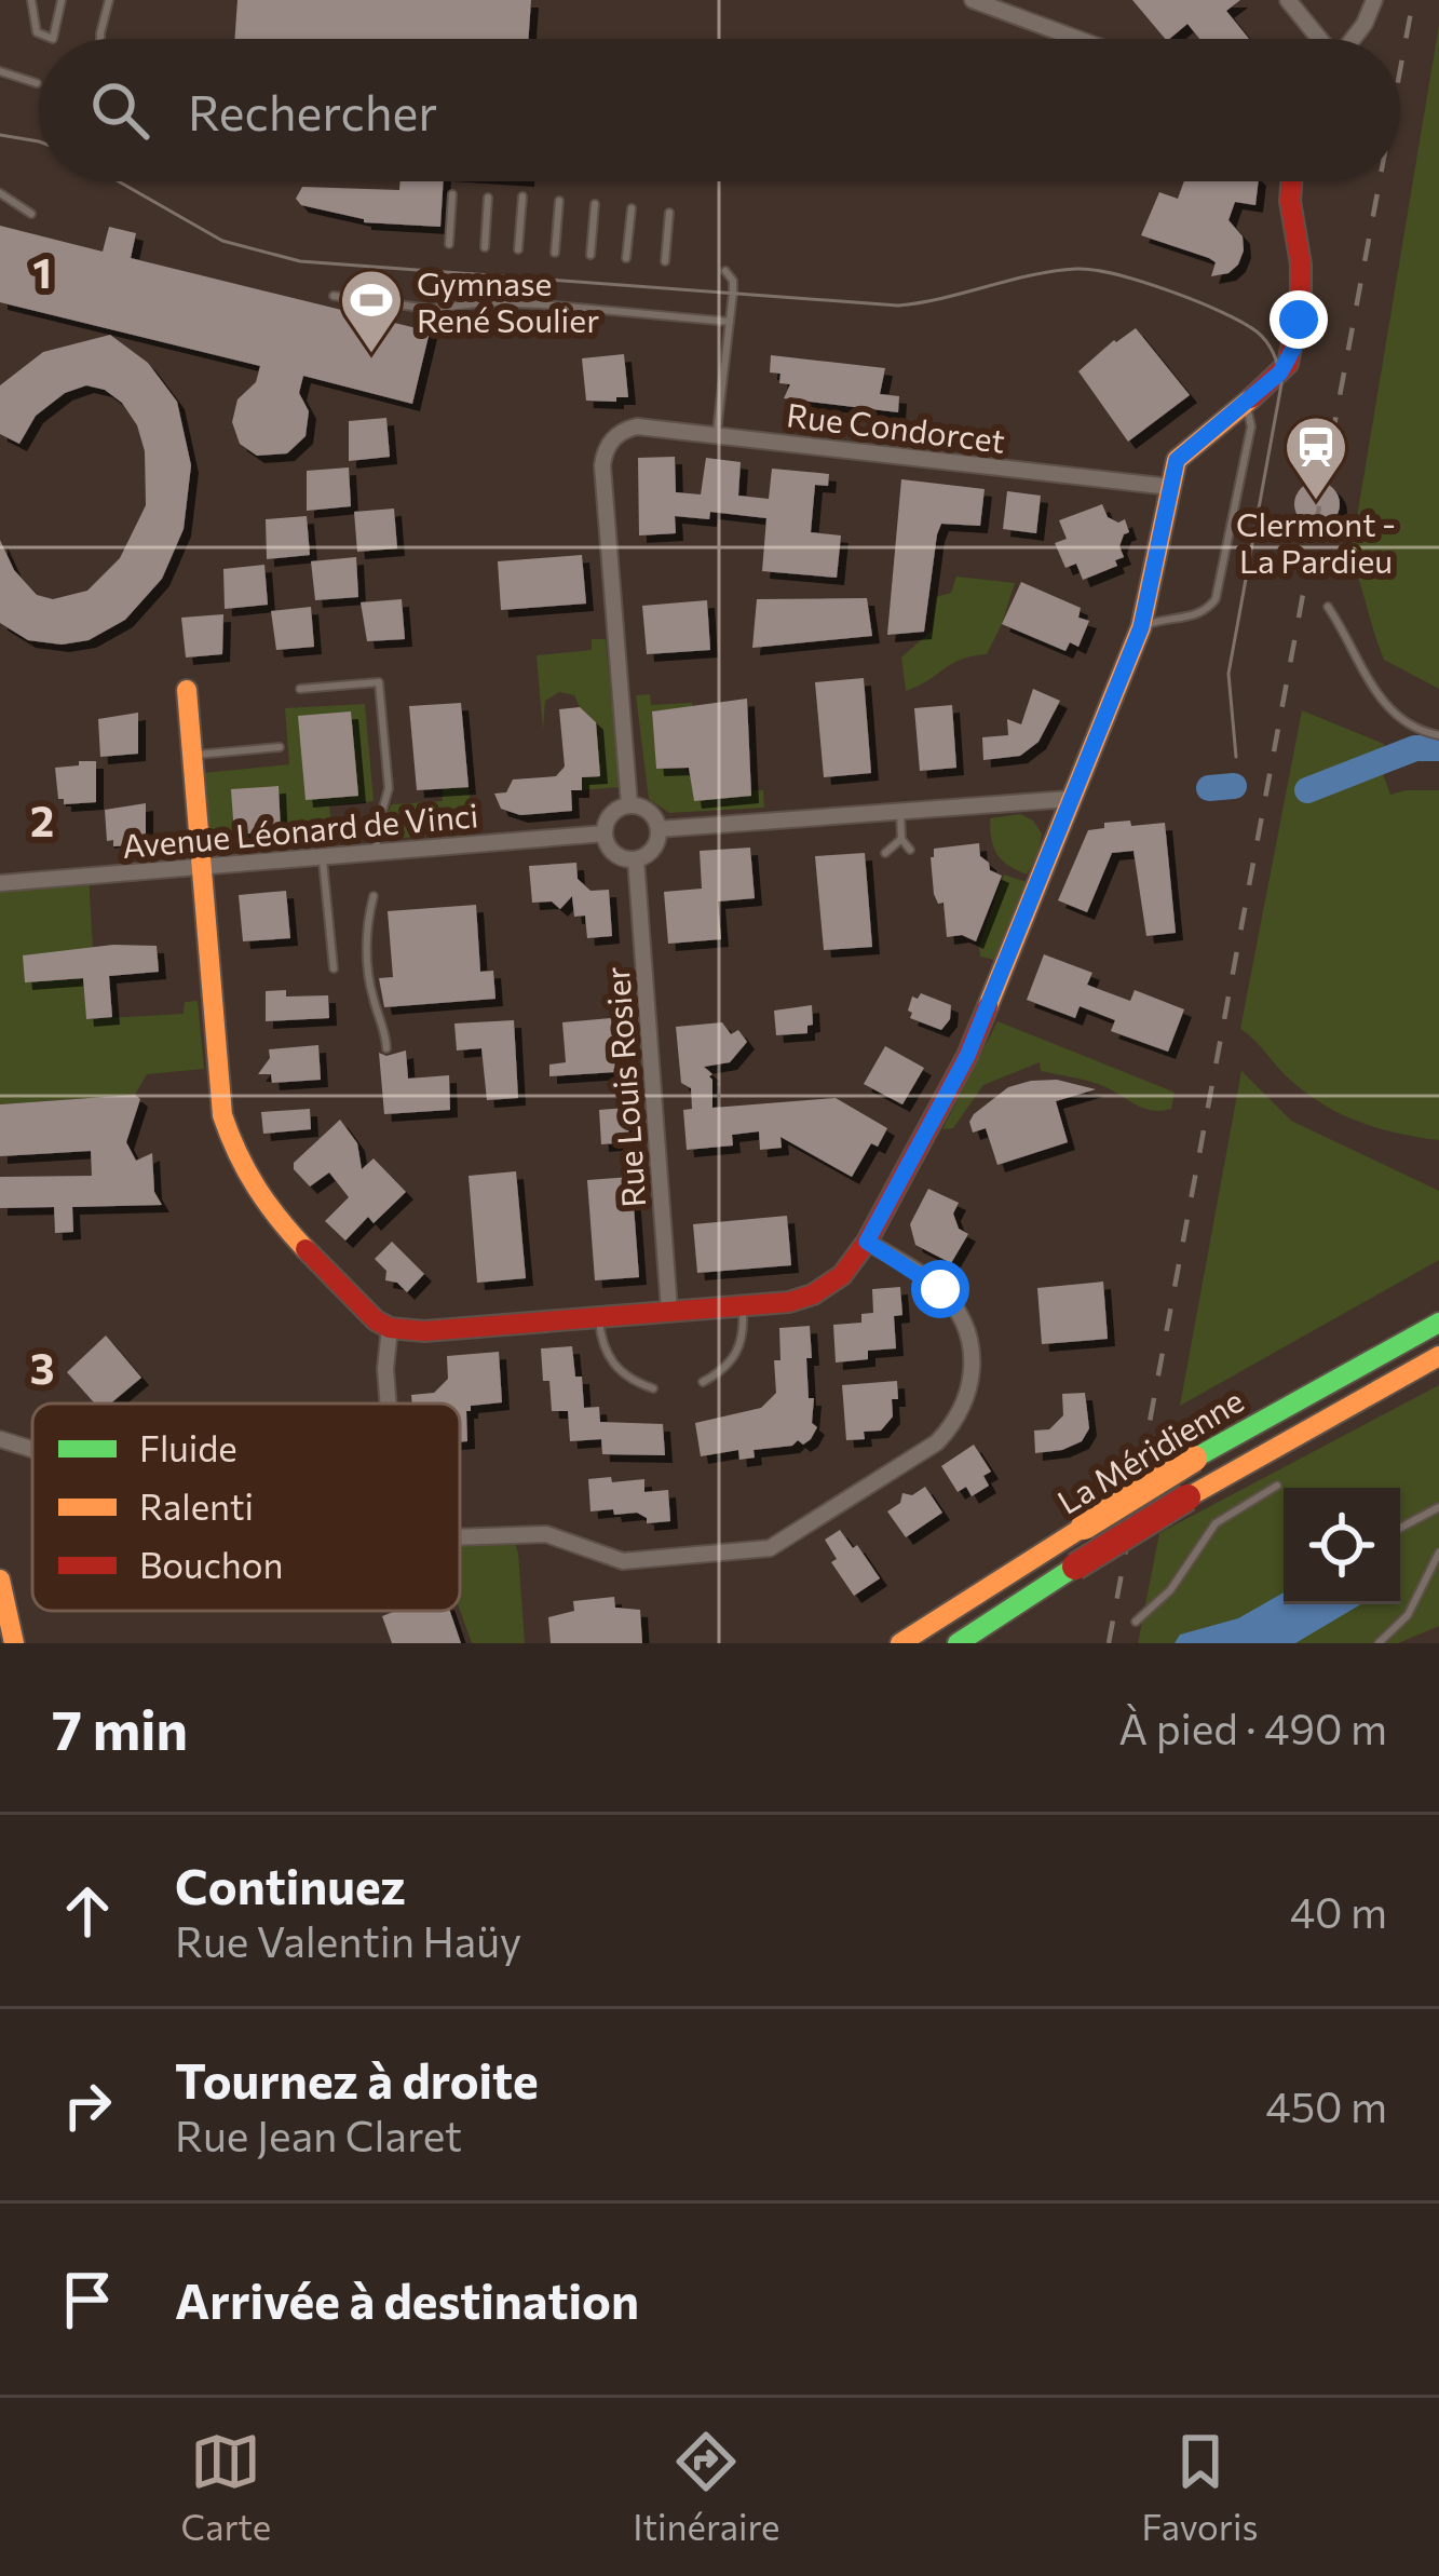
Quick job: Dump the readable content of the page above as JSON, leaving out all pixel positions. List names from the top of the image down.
{
  "streets": {
    "main road": ["La Méridienne"],
    "street": ["Rue Condorcet", "Avenue Léonard de Vinci", "Rue Louis Rosier"]
  },
  "crossings": [
    ["Rue Condorcet", "Avenue Léonard de Vinci"],
    ["Rue Condorcet", "Rue Louis Rosier"],
    ["Avenue Léonard de Vinci", "Rue Louis Rosier"]
  ],
  "places": {
    "sports": ["Gymnase René Soulier"],
    "station": ["Clermont - La Pardieu"]
  },
  "legend": ["Fluide", "Ralenti", "Bouchon"],
  "page": {
    "search": "Rechercher",
    "heading": ["7 min", "À pied · 490 m"],
    "list": [
      ["Continuez", "Rue Valentin Haüy", "40 m"],
      ["Tournez à droite", "Rue Jean Claret", "450 m"],
      "Arrivée à destination"
    ],
    "nav": ["Carte", "Itinéraire", "Favoris"]
  },
  "grid": {
    "rows": ["1", "2", "3"]
  }
}
